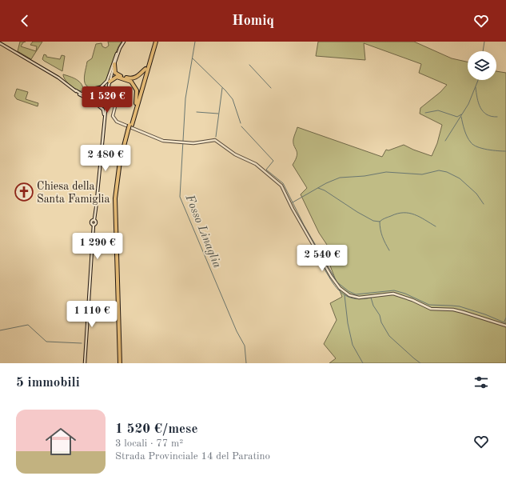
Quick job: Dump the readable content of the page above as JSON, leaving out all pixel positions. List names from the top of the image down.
{
  "water": ["Fosso Linaglia"],
  "places": {
    "church": ["Chiesa della Santa Famiglia"]
  },
  "page": {
    "header": "Homiq",
    "price": [
      "1 520 €",
      "2 480 €",
      "1 290 €",
      "2 540 €",
      "1 110 €"
    ],
    "heading": "5 immobili",
    "list": [
      {
        "name": "1 520 €/mese",
        "note": "3 locali · 77 m² · Strada Provinciale 14 del Paratino"
      }
    ]
  }
}
